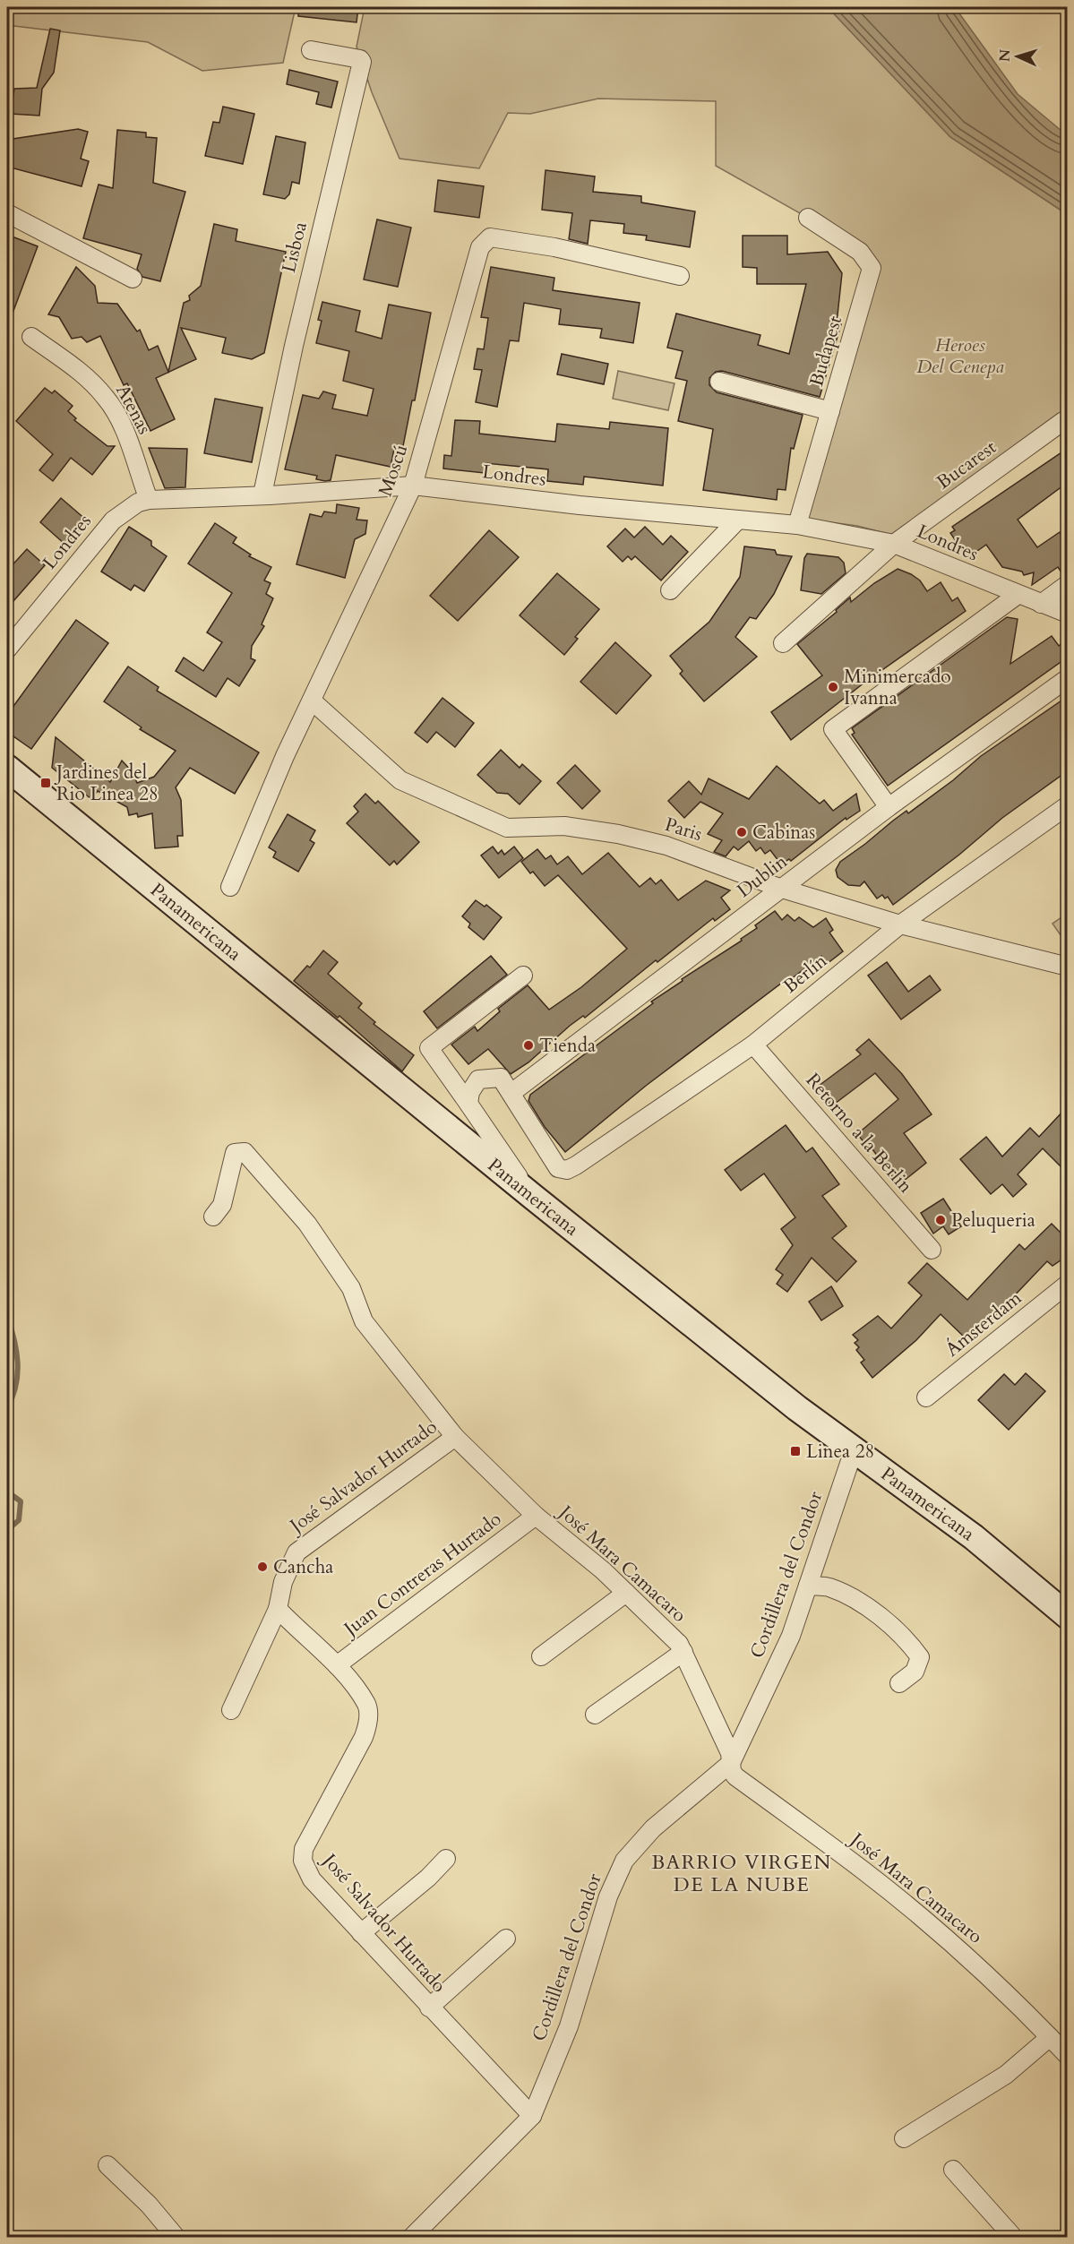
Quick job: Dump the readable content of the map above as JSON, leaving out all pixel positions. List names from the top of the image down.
{
  "streets": {
    "main road": ["Panamericana"],
    "street": [
      "Lisboa",
      "Budapest",
      "Atenas",
      "Bucarest",
      "Moscú",
      "Londres",
      "Paris",
      "Dublin",
      "Berlín",
      "Retorno a la Berlin",
      "Ámsterdam",
      "José Salvador Hurtado",
      "José Mara Camacaro",
      "Juan Contreras Hurtado",
      "Cordillera del Condor"
    ]
  },
  "crossings": [
    ["Lisboa", "Londres"],
    ["Budapest", "Londres"],
    ["Atenas", "Londres"],
    ["Bucarest", "Londres"],
    ["Moscú", "Londres"],
    ["Moscú", "Paris"],
    ["Paris", "Dublin"],
    ["Paris", "Berlín"],
    ["Dublin", "Berlín"],
    ["Panamericana", "Cordillera del Condor"],
    ["Berlín", "Retorno a la Berlin"],
    ["José Salvador Hurtado", "José Mara Camacaro"],
    ["José Salvador Hurtado", "Juan Contreras Hurtado"],
    ["José Salvador Hurtado", "Cordillera del Condor"],
    ["José Mara Camacaro", "Juan Contreras Hurtado"],
    ["José Mara Camacaro", "Cordillera del Condor"]
  ],
  "districts": ["BARRIO VIRGEN DE LA NUBE"],
  "parks": ["Heroes Del Cenepa"],
  "places": {
    "other": [
      "Minimercado Ivanna",
      "Cabinas",
      "Tienda",
      "Peluqueria",
      "Cancha"
    ],
    "transit": ["Jardines del Rio Linea 28", "Linea 28"]
  },
  "north": "left"
}
